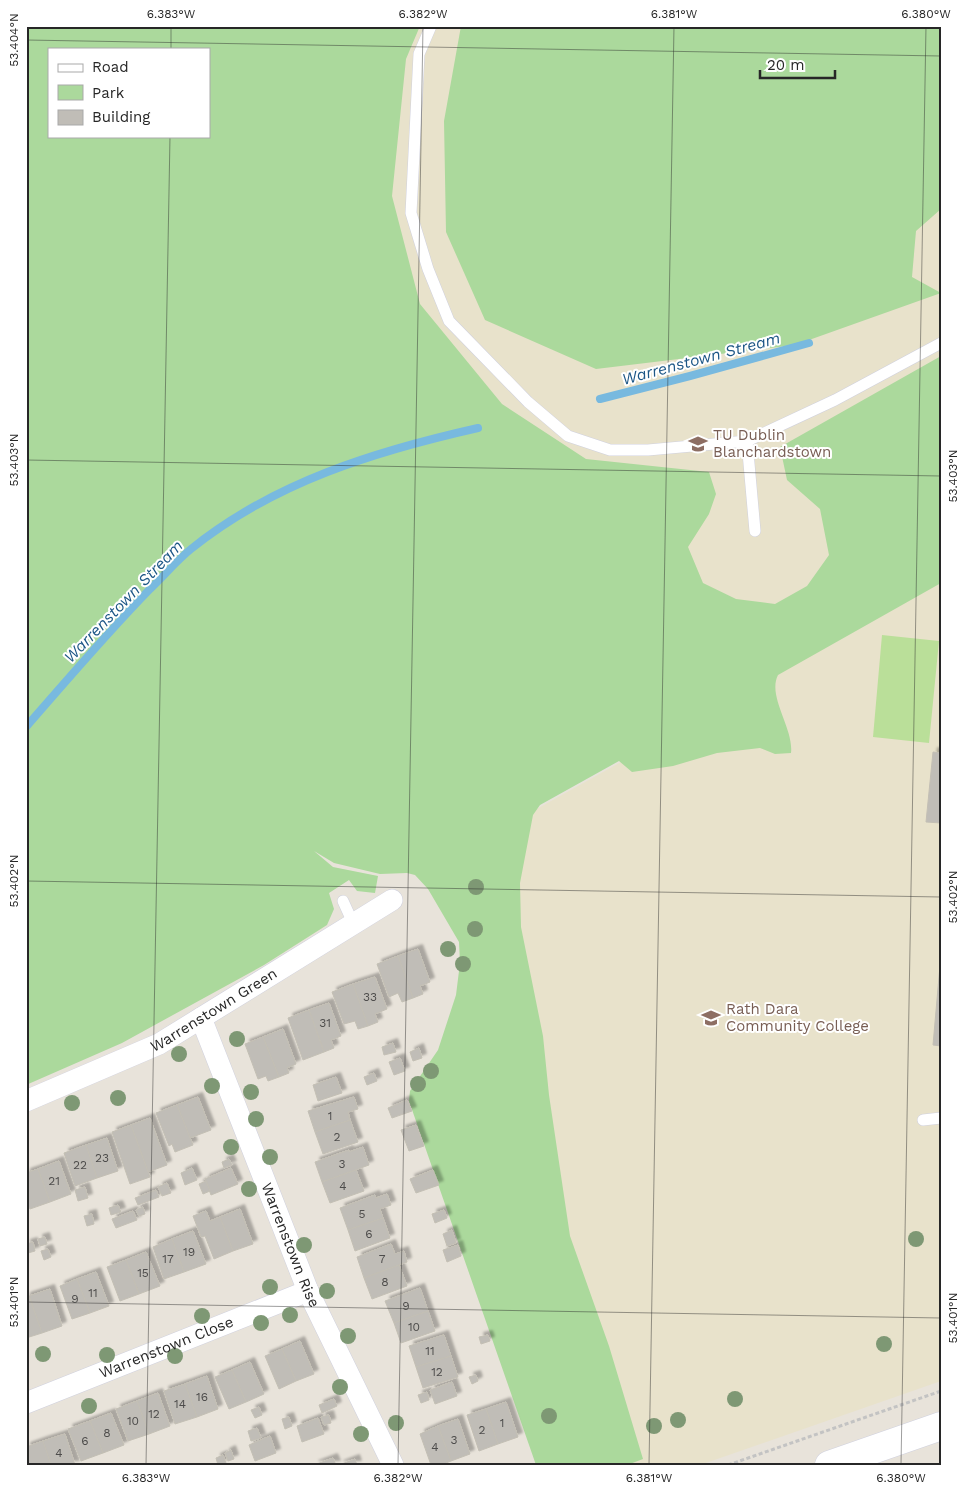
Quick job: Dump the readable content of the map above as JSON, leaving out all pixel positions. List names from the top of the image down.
{
  "streets": {
    "street": ["Warrenstown Green", "Warrenstown Rise", "Warrenstown Close"]
  },
  "crossings": [
    ["Warrenstown Green", "Warrenstown Rise"],
    ["Warrenstown Rise", "Warrenstown Close"]
  ],
  "water": ["Warrenstown Stream"],
  "places": {
    "school or university": ["TU Dublin Blanchardstown", "Rath Dara Community College"]
  },
  "house_numbers": [
    "33",
    "31",
    "1",
    "2",
    "23",
    "3",
    "22",
    "21",
    "4",
    "5",
    "6",
    "19",
    "17",
    "7",
    "15",
    "8",
    "11",
    "9",
    "9",
    "10",
    "11",
    "12",
    "16",
    "14",
    "12",
    "10",
    "1",
    "2",
    "8",
    "3",
    "6",
    "4",
    "4"
  ],
  "legend": ["Road", "Park", "Building"],
  "scale_bar": "20 m",
  "coordinates": [
    "6.383°W",
    "6.382°W",
    "6.381°W",
    "6.380°W",
    "53.404°N",
    "53.403°N",
    "53.402°N",
    "53.401°N"
  ]
}
